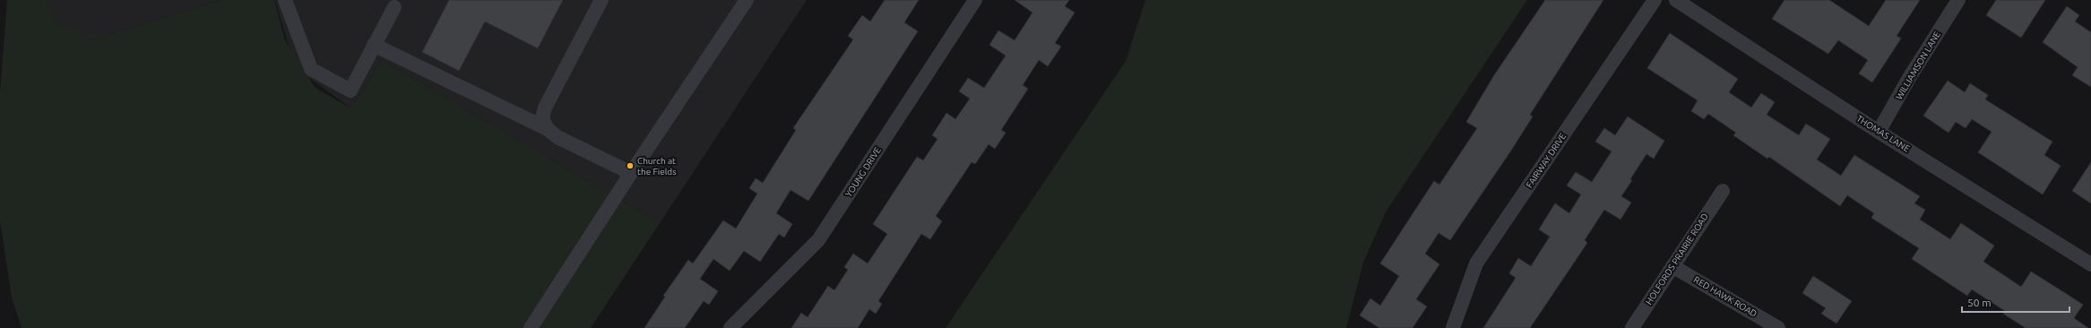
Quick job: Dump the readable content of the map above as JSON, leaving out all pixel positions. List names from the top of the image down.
{
  "streets": {
    "street": [
      "WILLIAMSON LANE",
      "THOMAS LANE",
      "FAIRWAY DRIVE",
      "YOUNG DRIVE",
      "HOLFORDS PRAIRIE ROAD",
      "RED HAWK ROAD"
    ]
  },
  "crossings": [
    ["WILLIAMSON LANE", "THOMAS LANE"],
    ["HOLFORDS PRAIRIE ROAD", "RED HAWK ROAD"]
  ],
  "places": ["Church at the Fields"],
  "scale_bar": "50 m"
}
